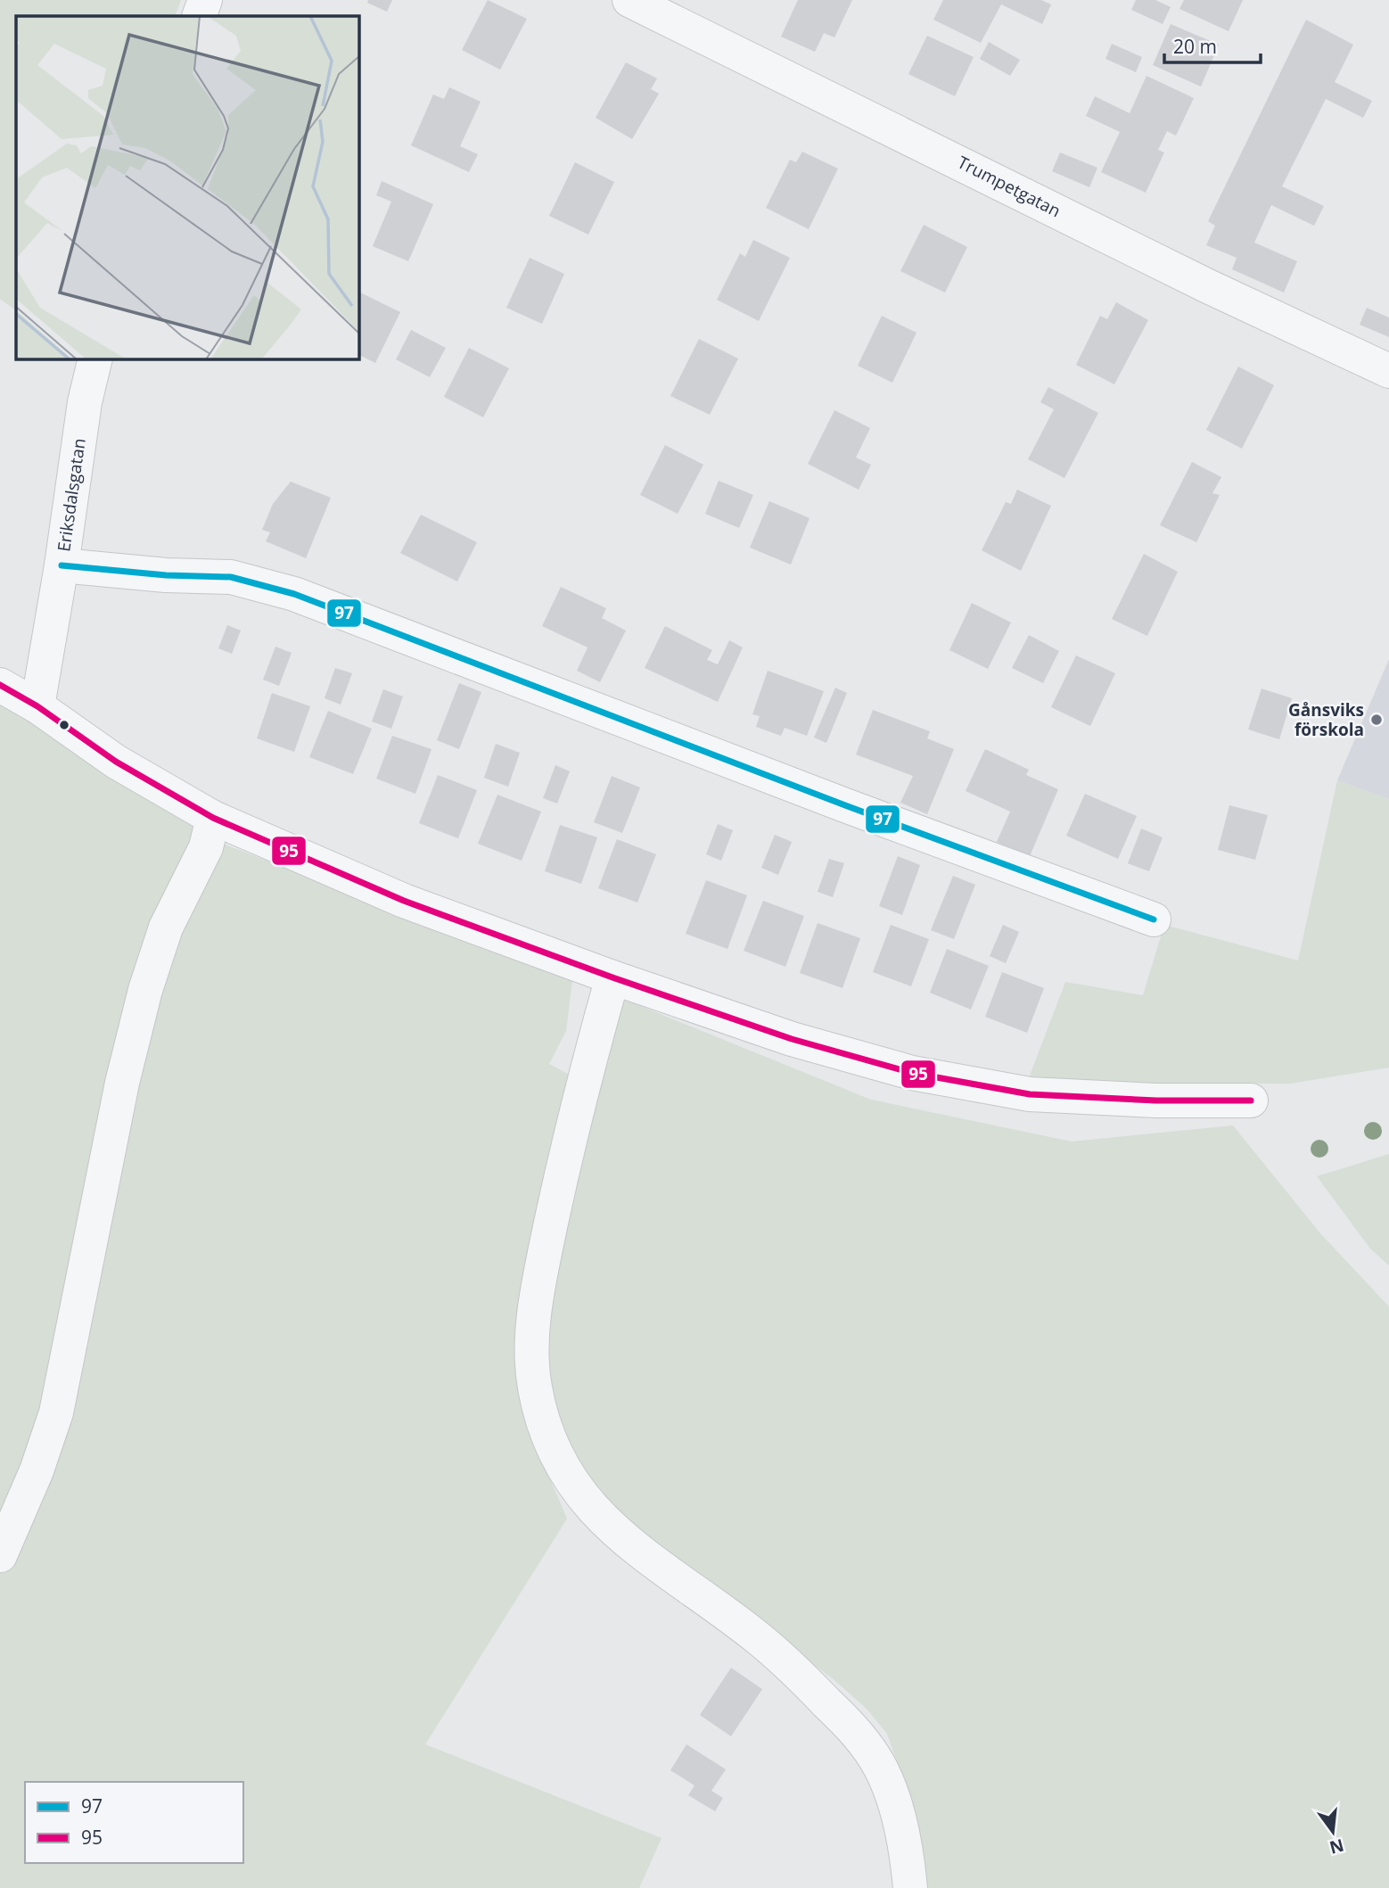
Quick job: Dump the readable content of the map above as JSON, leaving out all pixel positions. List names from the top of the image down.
{
  "streets": {
    "street": ["Trumpetgatan", "Eriksdalsgatan"]
  },
  "places": ["Gånsviks förskola"],
  "lines": ["transit line 97", "transit line 95"],
  "legend": ["97", "95"],
  "scale_bar": "20 m",
  "north": "bottom"
}
